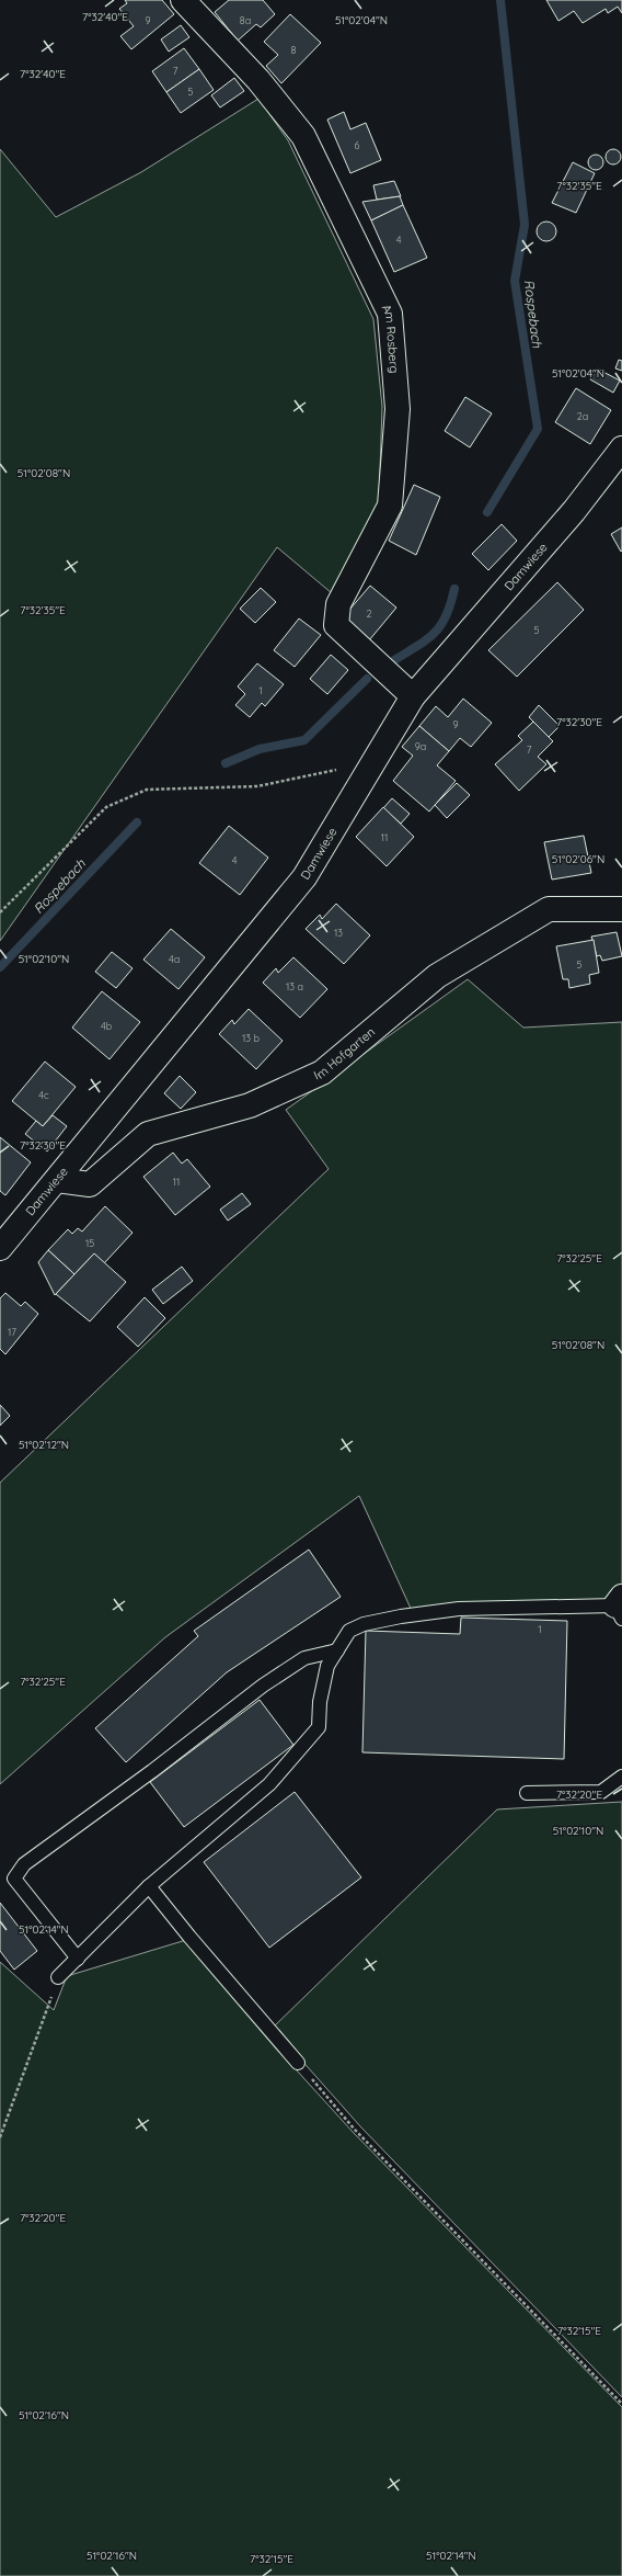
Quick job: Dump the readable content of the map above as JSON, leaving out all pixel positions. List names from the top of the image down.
{
  "streets": {
    "street": ["Am Rosberg", "Damwiese", "Im Hofgarten"]
  },
  "crossings": [
    ["Am Rosberg", "Damwiese"],
    ["Damwiese", "Im Hofgarten"]
  ],
  "water": ["Rospebach"],
  "house_numbers": [
    "9",
    "8a",
    "8",
    "7",
    "5",
    "6",
    "4",
    "2a",
    "2",
    "5",
    "1",
    "9",
    "9a",
    "7",
    "11",
    "4",
    "13",
    "4a",
    "5",
    "13 a",
    "4b",
    "13 b",
    "4c",
    "11",
    "15",
    "17",
    "1"
  ],
  "coordinates": [
    "7°32'40\"E",
    "51°02'04\"N",
    "7°32'35\"E",
    "51°02'08\"N",
    "7°32'30\"E",
    "51°02'06\"N",
    "51°02'10\"N",
    "7°32'25\"E",
    "51°02'12\"N",
    "7°32'20\"E",
    "51°02'14\"N",
    "7°32'15\"E",
    "51°02'16\"N"
  ]
}
